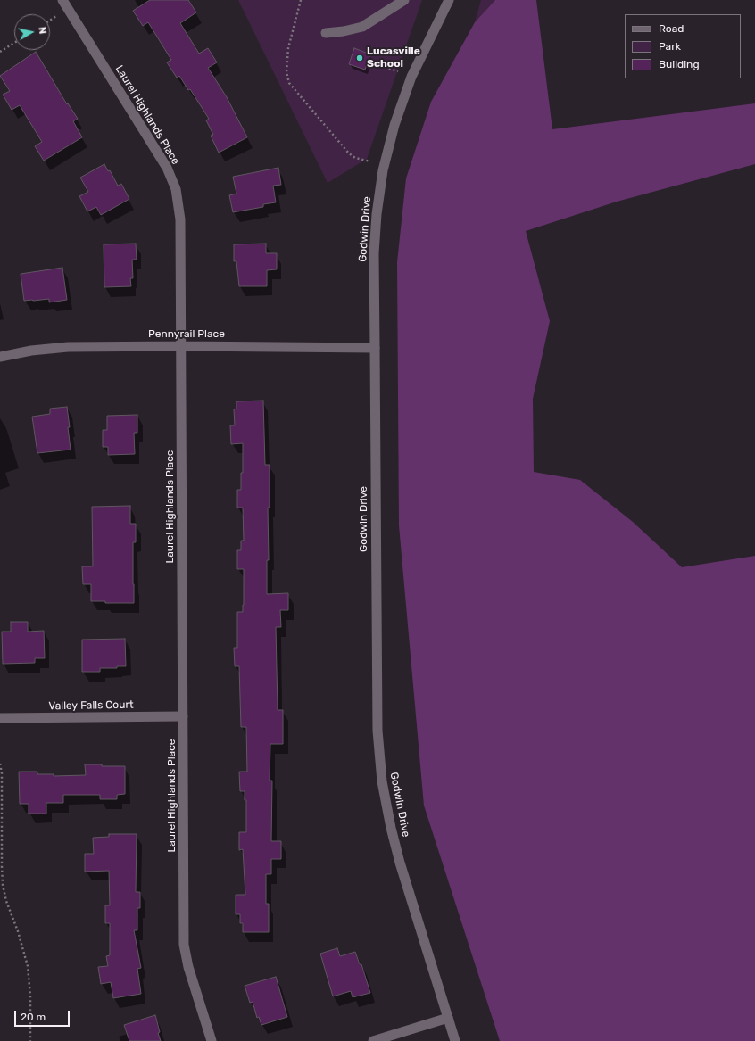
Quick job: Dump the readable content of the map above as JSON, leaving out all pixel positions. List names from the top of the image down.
{
  "streets": {
    "street": [
      "Laurel Highlands Place",
      "Godwin Drive",
      "Pennyrail Place",
      "Valley Falls Court"
    ]
  },
  "crossings": [
    ["Laurel Highlands Place", "Pennyrail Place"],
    ["Laurel Highlands Place", "Valley Falls Court"],
    ["Godwin Drive", "Pennyrail Place"]
  ],
  "places": ["Lucasville School"],
  "legend": ["Road", "Park", "Building"],
  "scale_bar": "20 m",
  "north": "right"
}
